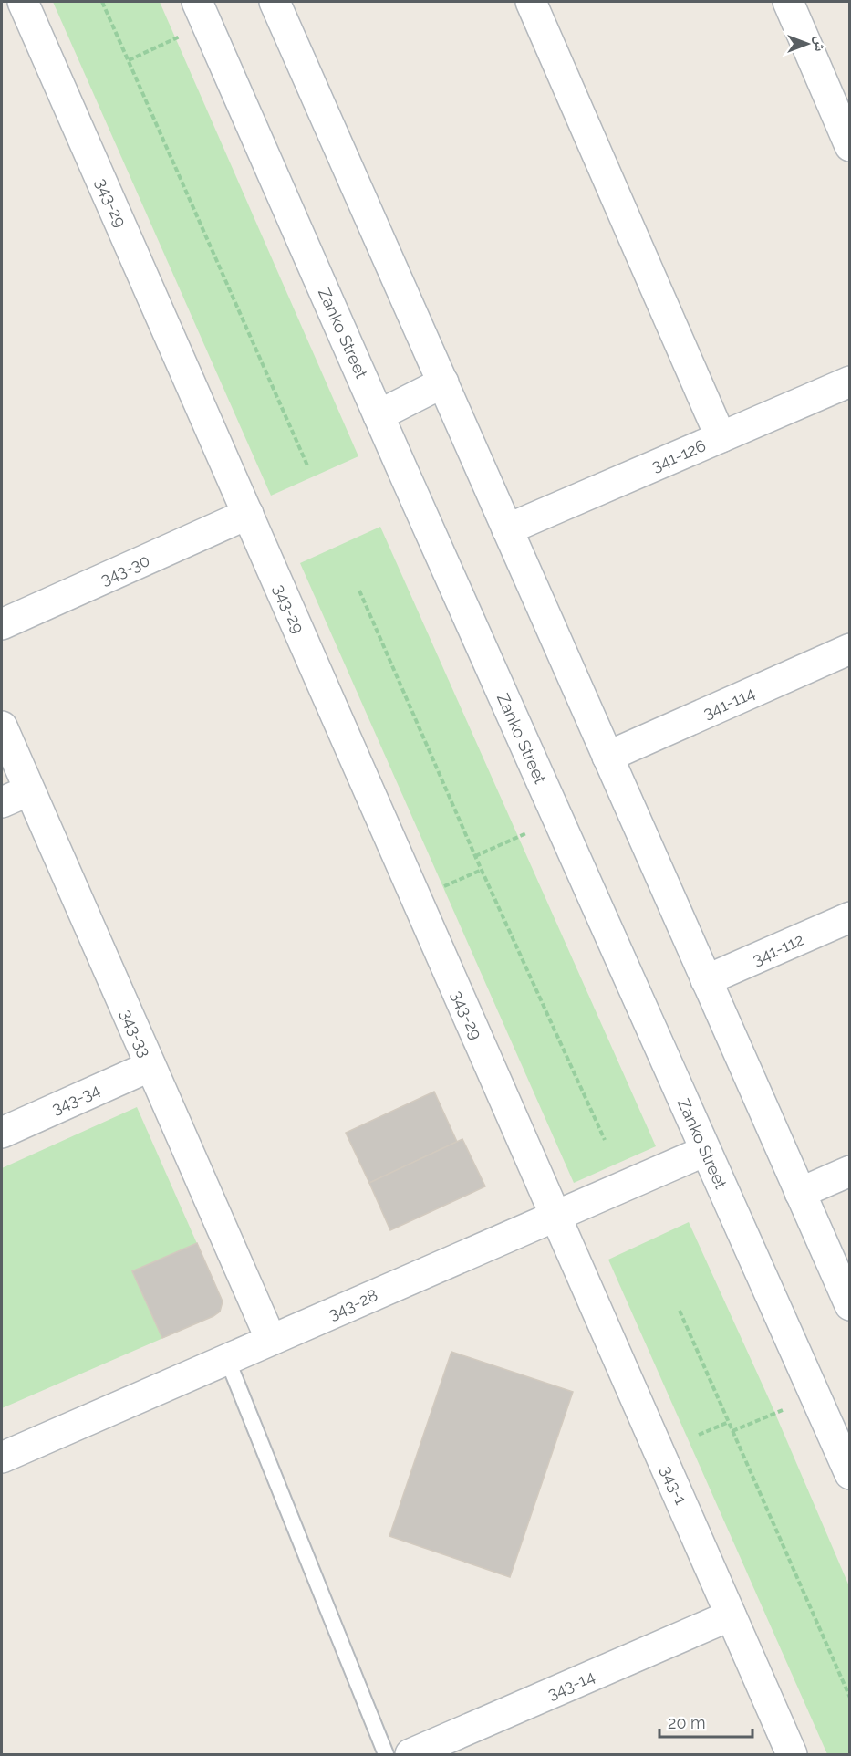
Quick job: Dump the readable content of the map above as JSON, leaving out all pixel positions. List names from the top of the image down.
{
  "streets": {
    "street": [
      "343-29",
      "Zanko Street",
      "341-126",
      "343-30",
      "341-114",
      "341-112",
      "343-33",
      "343-34",
      "343-28",
      "343-1",
      "343-14"
    ]
  },
  "crossings": [
    ["343-29", "343-30"],
    ["343-29", "343-28"],
    ["343-29", "343-1"],
    ["Zanko Street", "343-28"],
    ["343-33", "343-34"],
    ["343-33", "343-28"],
    ["343-28", "343-1"],
    ["343-1", "343-14"]
  ],
  "scale_bar": "20 m",
  "north": "right"
}
